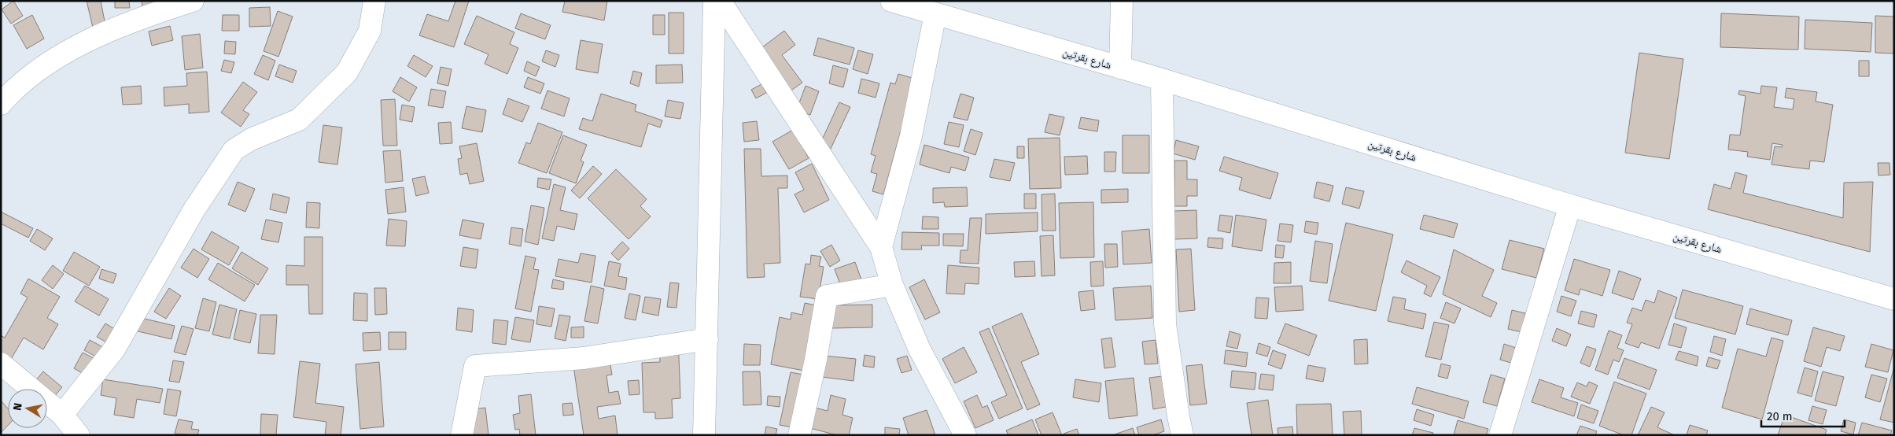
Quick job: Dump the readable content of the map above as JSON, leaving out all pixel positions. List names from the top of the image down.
{
  "streets": {
    "street": ["شارع بقرتين"]
  },
  "scale_bar": "20 m",
  "north": "left"
}
